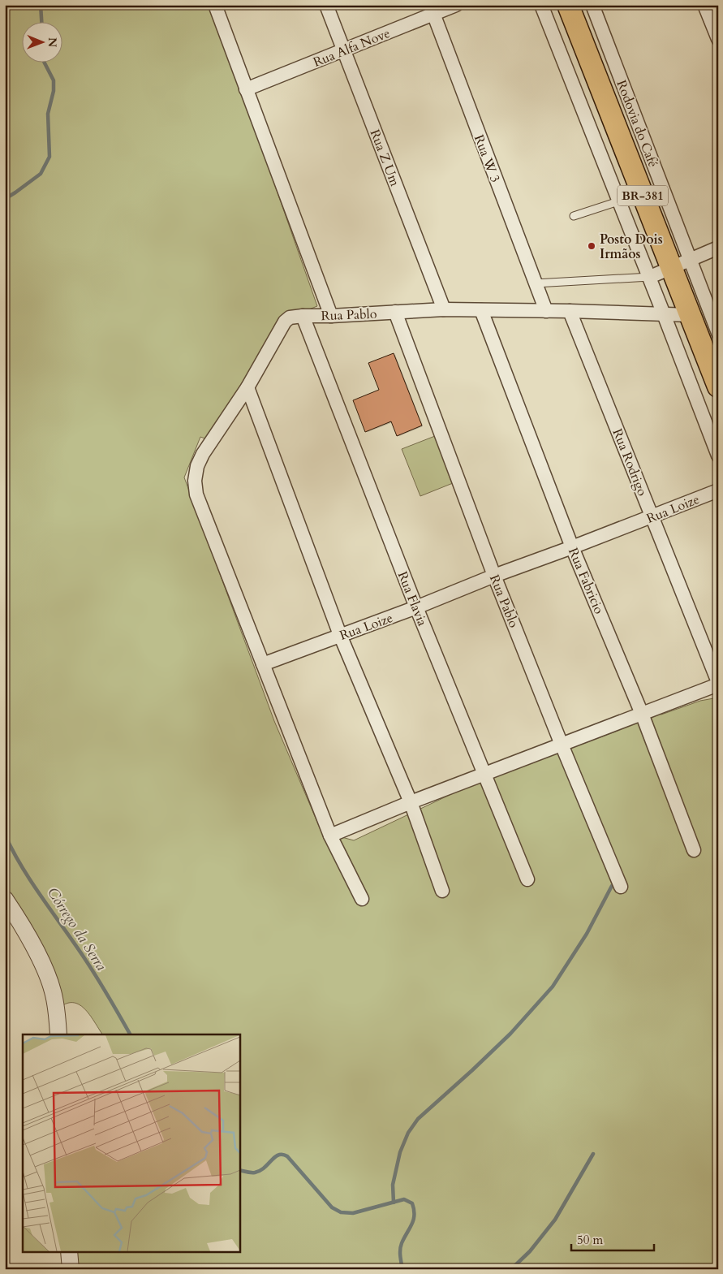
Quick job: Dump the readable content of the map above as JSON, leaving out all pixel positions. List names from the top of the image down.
{
  "streets": {
    "main road": ["BR-381"],
    "street": [
      "Rua Alfa Nove",
      "Rodovia do Café",
      "Rua Z Um",
      "Rua W 3",
      "Rua Pablo",
      "Rua Rodrigo",
      "Rua Loize",
      "Rua Fabricio",
      "Rua Flavia"
    ]
  },
  "crossings": [
    ["Rua Alfa Nove", "Rua Z Um"],
    ["Rua Alfa Nove", "Rua W 3"],
    ["Rodovia do Café", "BR-381"],
    ["Rua Z Um", "Rua Pablo"],
    ["Rua W 3", "Rua Pablo"],
    ["BR-381", "Rua Pablo"],
    ["Rua Pablo", "Rua Rodrigo"],
    ["Rua Pablo", "Rua Loize"],
    ["Rua Pablo", "Rua Fabricio"],
    ["Rua Pablo", "Rua Flavia"],
    ["Rua Rodrigo", "Rua Loize"],
    ["Rua Loize", "Rua Fabricio"],
    ["Rua Loize", "Rua Flavia"]
  ],
  "water": ["Córrego da Serra"],
  "places": ["Posto Dois Irmãos"],
  "scale_bar": "50 m",
  "north": "right"
}
